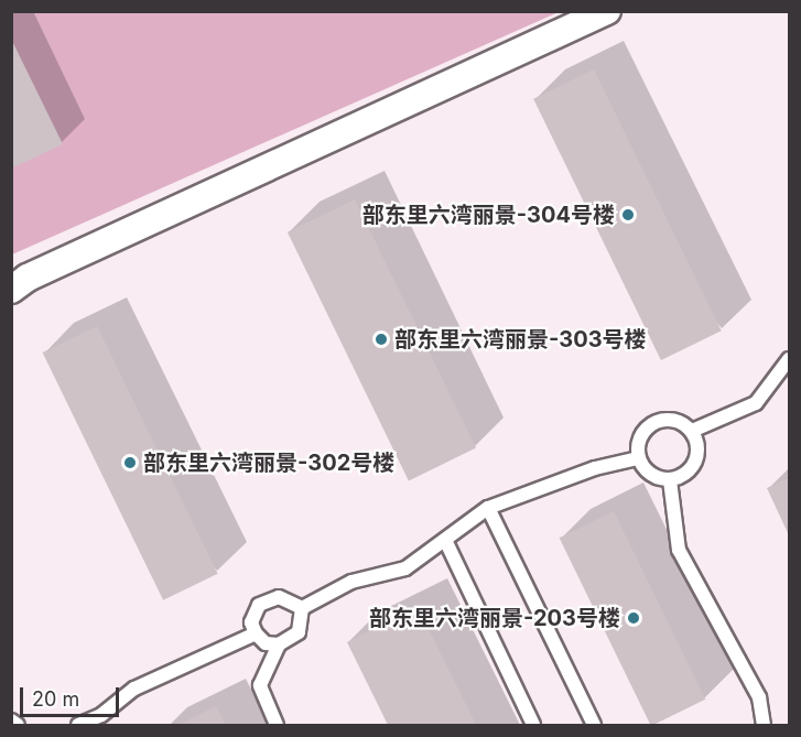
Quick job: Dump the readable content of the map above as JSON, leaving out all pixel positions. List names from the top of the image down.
{
  "places": [
    "部东里六湾丽景-304号楼",
    "部东里六湾丽景-303号楼",
    "部东里六湾丽景-302号楼",
    "部东里六湾丽景-203号楼"
  ],
  "scale_bar": "20 m"
}
